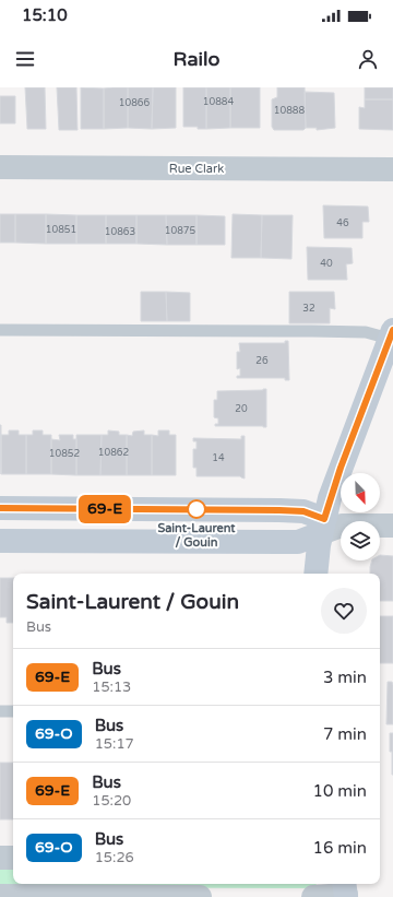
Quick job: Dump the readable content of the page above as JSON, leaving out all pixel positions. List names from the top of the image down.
{
  "streets": {
    "street": ["Rue Clark"]
  },
  "places": ["Saint-Laurent / Gouin"],
  "lines": ["bus line 69-E"],
  "house_numbers": [
    "10884",
    "10866",
    "10888",
    "46",
    "10851",
    "10875",
    "10863",
    "40",
    "32",
    "26",
    "20",
    "10862",
    "10852",
    "14"
  ],
  "north": "bottom right",
  "page": {
    "status": "15:10",
    "header": "Railo",
    "on_map": "69-E",
    "heading": ["Saint-Laurent / Gouin", "Bus"],
    "list": [
      {
        "mark": "69-E",
        "name": "Bus",
        "note": "15:13",
        "value": "3 min"
      },
      {
        "mark": "69-O",
        "name": "Bus",
        "note": "15:17",
        "value": "7 min"
      },
      {
        "mark": "69-E",
        "name": "Bus",
        "note": "15:20",
        "value": "10 min"
      },
      {
        "mark": "69-O",
        "name": "Bus",
        "note": "15:26",
        "value": "16 min"
      }
    ]
  }
}
